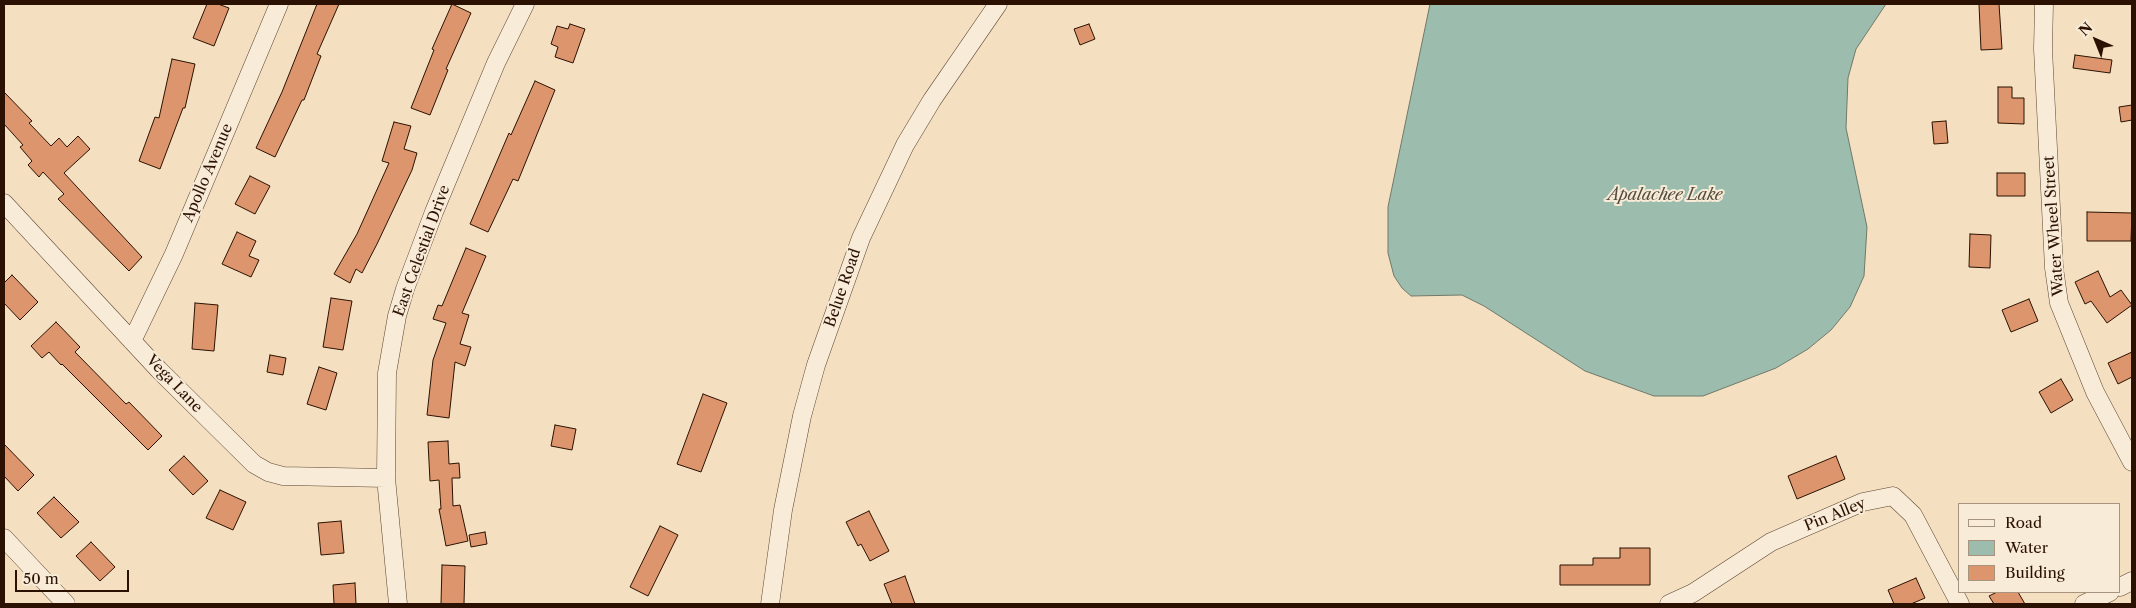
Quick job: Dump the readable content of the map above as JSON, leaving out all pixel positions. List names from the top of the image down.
{
  "streets": {
    "street": [
      "Apollo Avenue",
      "Water Wheel Street",
      "East Celestial Drive",
      "Belue Road",
      "Vega Lane",
      "Pin Alley"
    ]
  },
  "crossings": [
    ["Apollo Avenue", "Vega Lane"],
    ["East Celestial Drive", "Vega Lane"]
  ],
  "water": ["Apalachee Lake"],
  "legend": ["Road", "Water", "Building"],
  "scale_bar": "50 m",
  "north": "top left"
}
